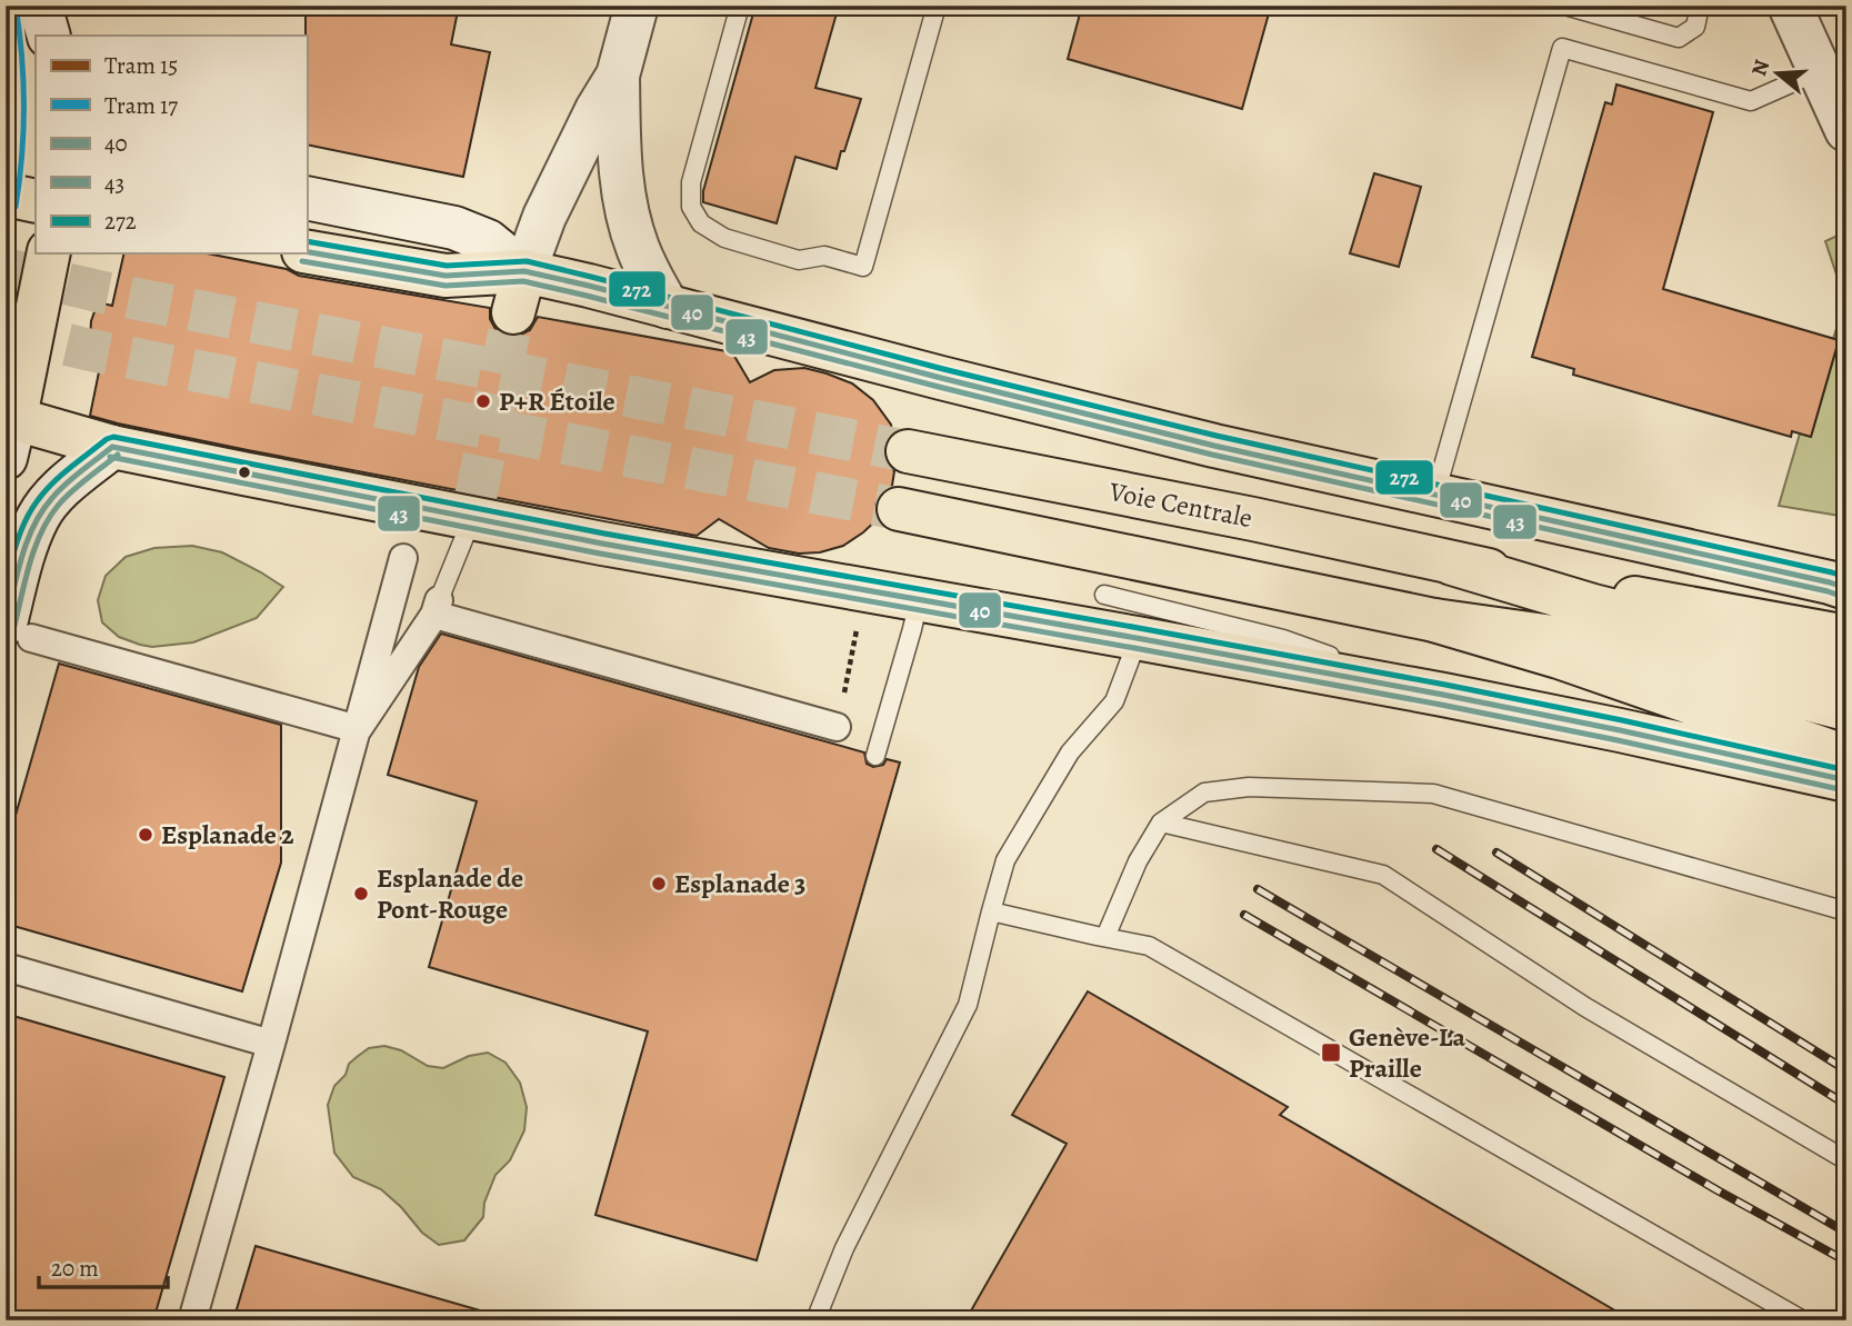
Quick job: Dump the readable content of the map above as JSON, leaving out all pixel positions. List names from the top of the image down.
{
  "streets": {
    "main road": ["Voie Centrale"]
  },
  "places": {
    "other": [
      "P+R Étoile",
      "Esplanade 2",
      "Esplanade 3",
      "Esplanade de Pont-Rouge"
    ],
    "transit": ["Genève-La Praille"]
  },
  "lines": [
    "tram line 17",
    "tram line 15",
    "transit line 272",
    "transit line 40",
    "transit line 43"
  ],
  "legend": [
    "Tram 15",
    "Tram 17",
    "40",
    "43",
    "272"
  ],
  "scale_bar": "20 m",
  "north": "left"
}
